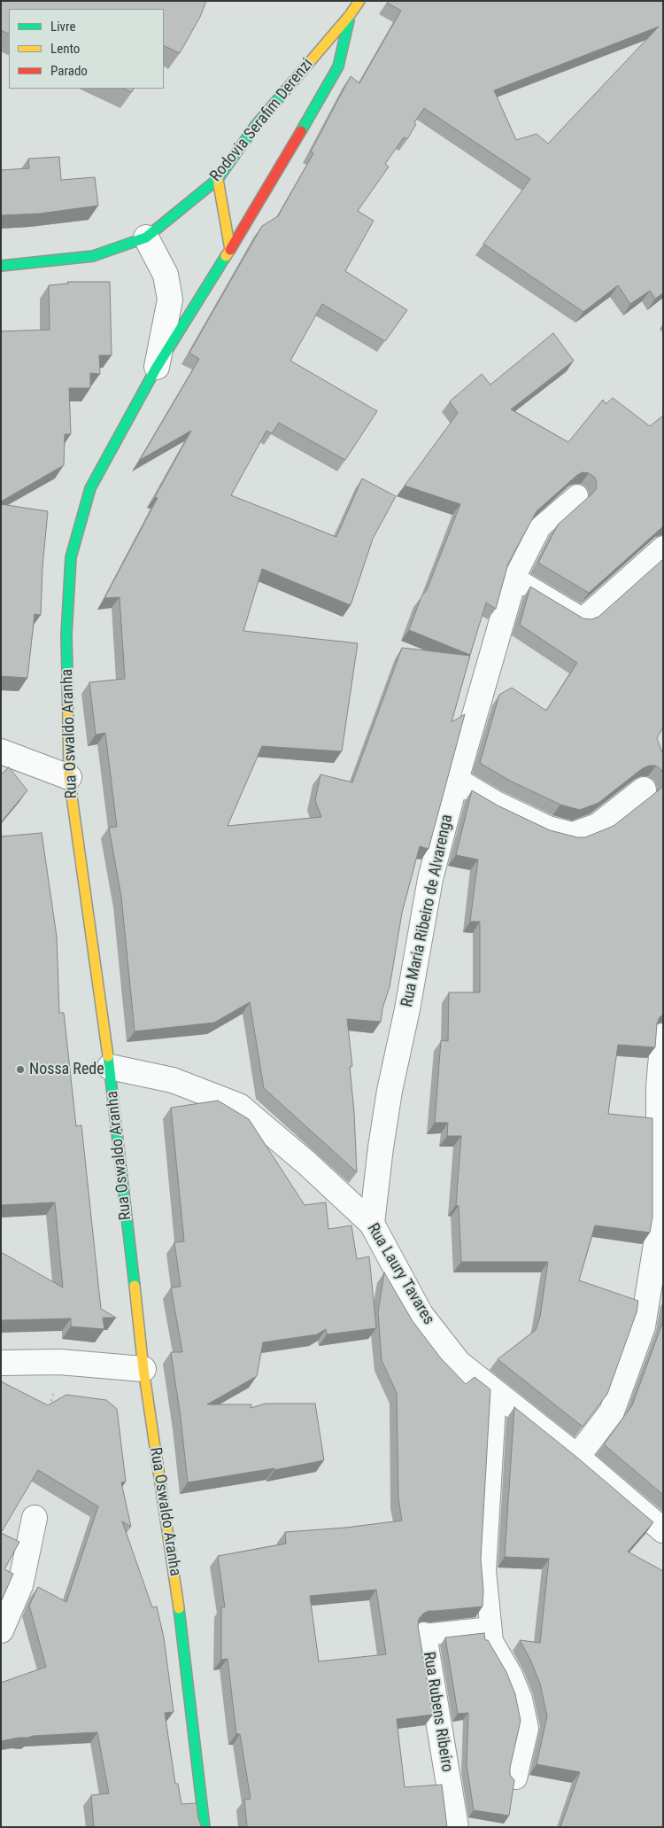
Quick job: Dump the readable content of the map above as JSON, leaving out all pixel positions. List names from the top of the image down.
{
  "streets": {
    "street": [
      "Rodovia Serafim Derenzi",
      "Rua Oswaldo Aranha",
      "Rua Maria Ribeiro de Alvarenga",
      "Rua Laury Tavares",
      "Rua Rubens Ribeiro"
    ]
  },
  "crossings": [
    ["Rodovia Serafim Derenzi", "Rua Oswaldo Aranha"],
    ["Rua Oswaldo Aranha", "Rua Laury Tavares"],
    ["Rua Maria Ribeiro de Alvarenga", "Rua Laury Tavares"]
  ],
  "places": ["Nossa Rede"],
  "legend": ["Livre", "Lento", "Parado"]
}
